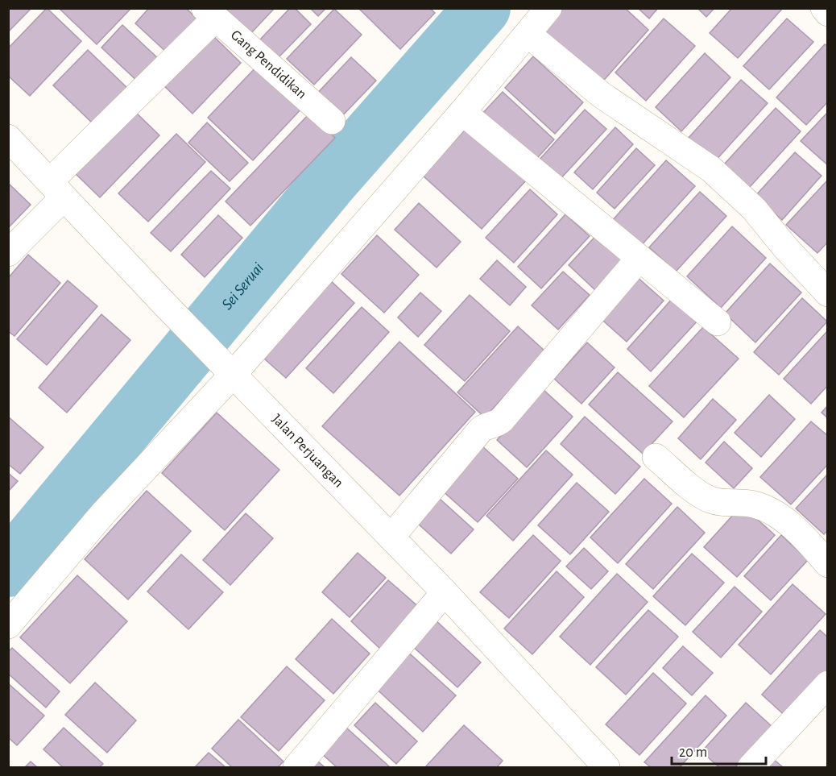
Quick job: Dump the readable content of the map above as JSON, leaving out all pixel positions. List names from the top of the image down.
{
  "streets": {
    "street": ["Gang Pendidikan", "Jalan Perjuangan"]
  },
  "water": ["Sei Seruai"],
  "scale_bar": "20 m"
}
